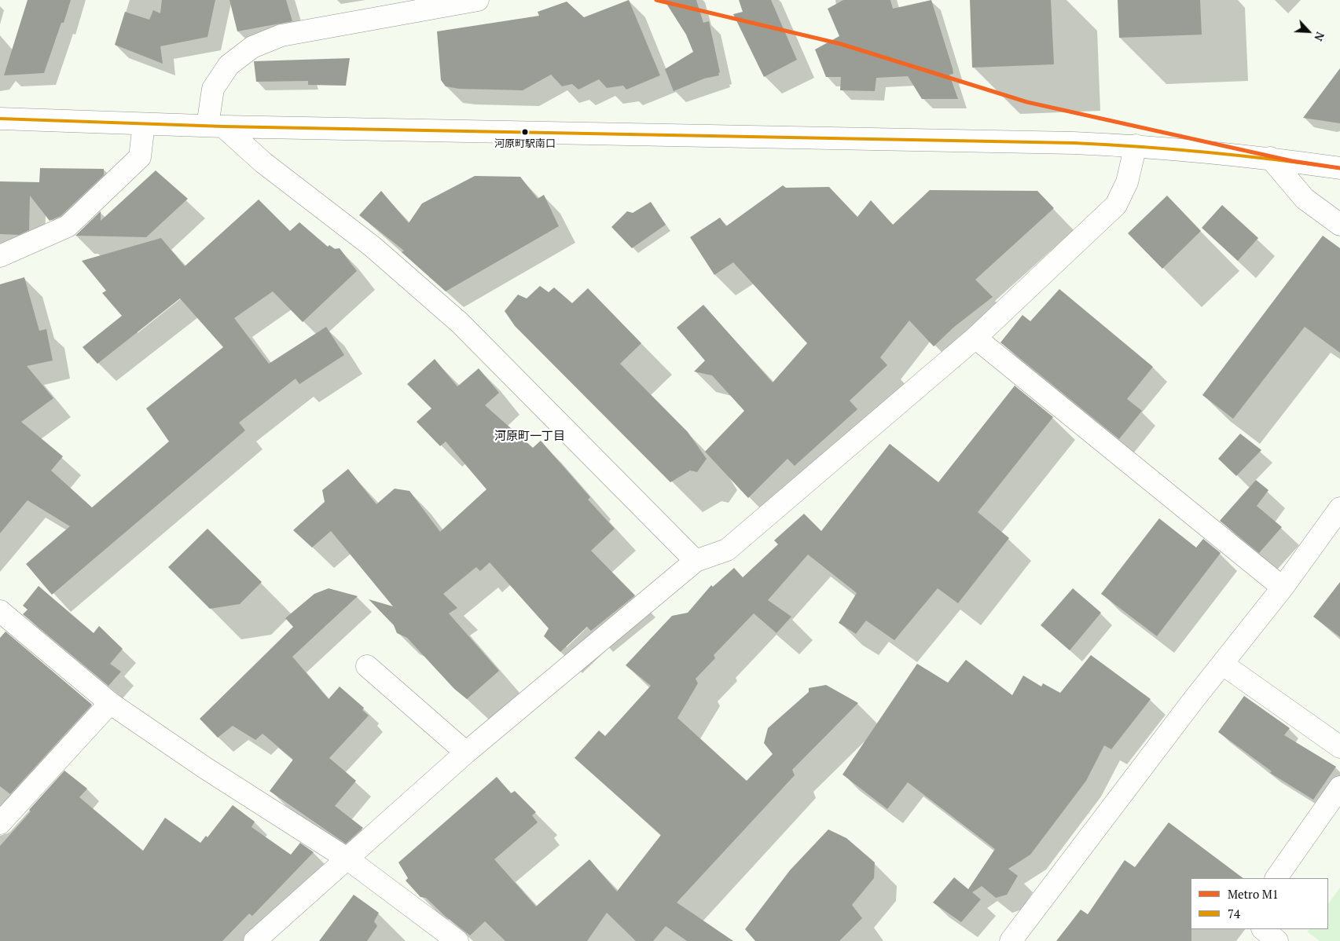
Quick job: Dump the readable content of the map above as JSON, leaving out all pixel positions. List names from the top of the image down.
{
  "districts": ["河原町一丁目"],
  "places": ["河原町駅南口"],
  "lines": ["metro line M1", "transit line 74"],
  "legend": ["Metro M1", "74"],
  "north": "bottom right"
}
